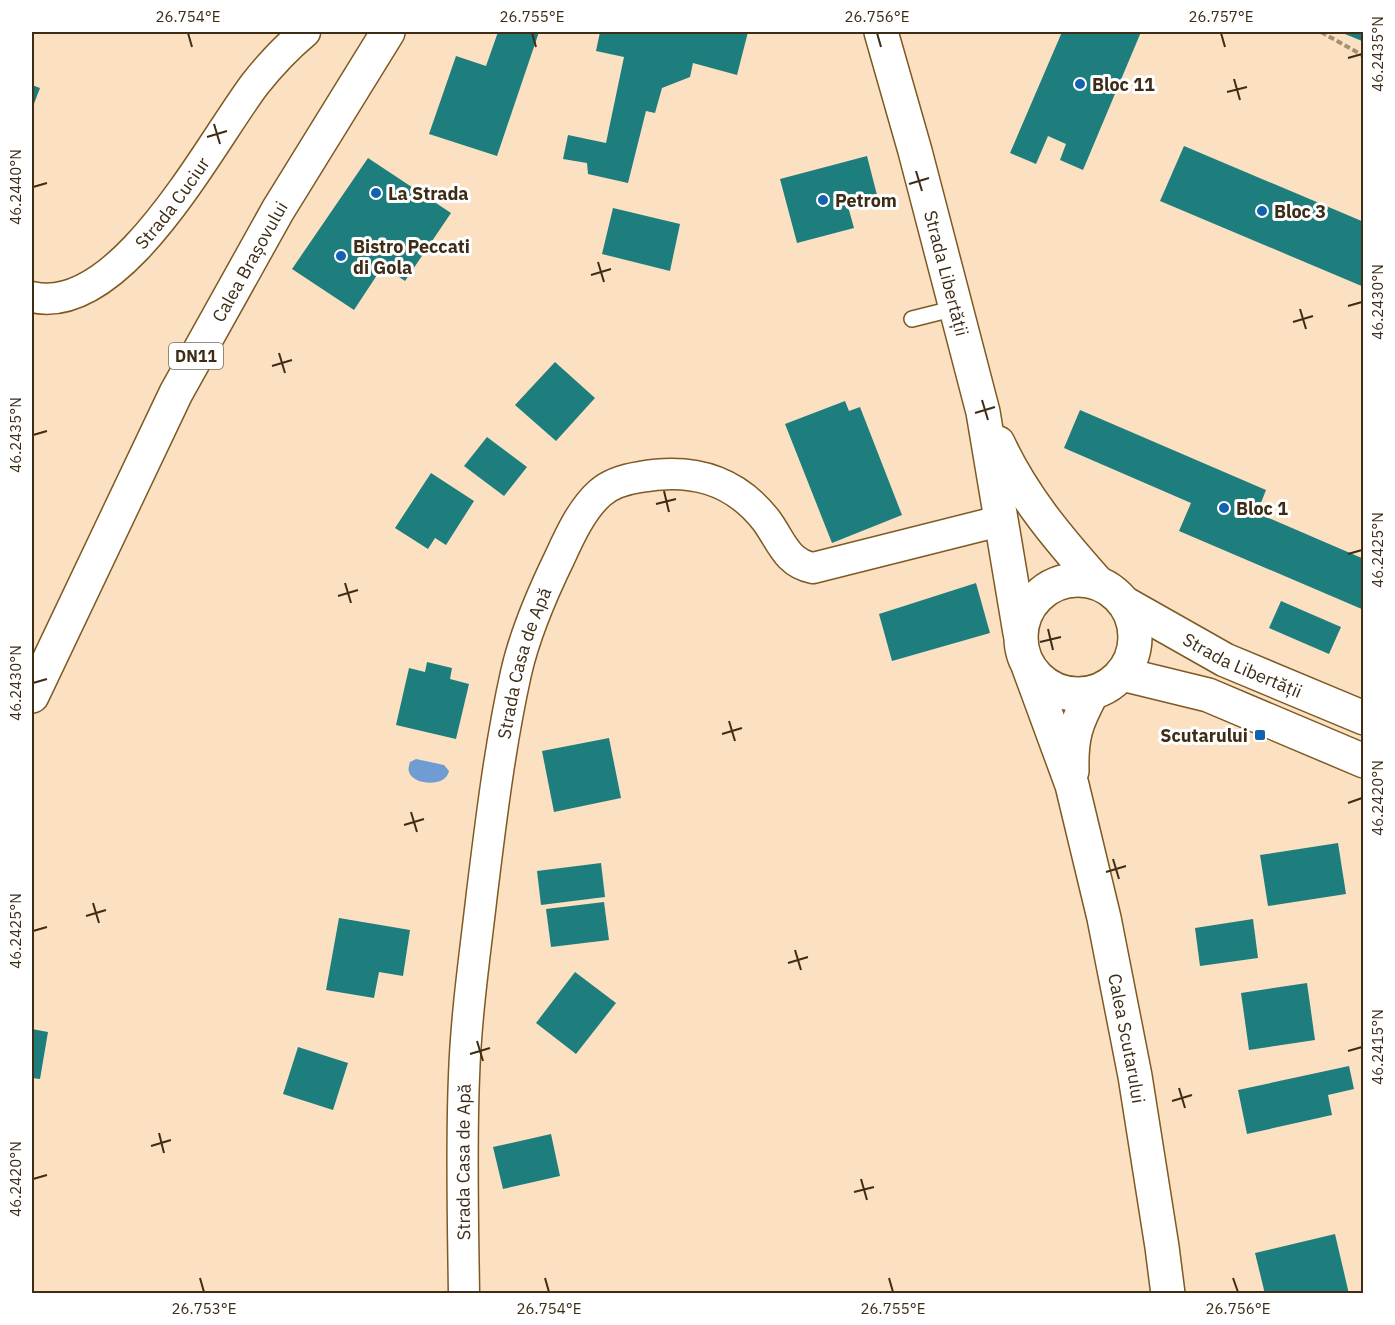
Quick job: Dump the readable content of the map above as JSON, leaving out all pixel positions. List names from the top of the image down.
{
  "streets": {
    "main road": [
      "Calea Brașovului",
      "Strada Libertății",
      "DN11",
      "Calea Scutarului"
    ],
    "street": ["Strada Cuciur", "Strada Casa de Apă"]
  },
  "crossings": [
    ["Strada Libertății", "Strada Casa de Apă"],
    ["Strada Libertății", "Calea Scutarului"]
  ],
  "places": {
    "other": [
      "Bloc 11",
      "La Strada",
      "Petrom",
      "Bloc 3",
      "Bistro Peccati di Gola",
      "Bloc 1"
    ],
    "transit": ["Scutarului"]
  },
  "coordinates": [
    "26.754°E",
    "26.755°E",
    "26.756°E",
    "26.757°E",
    "46.2435°N",
    "46.2440°N",
    "46.2430°N",
    "46.2425°N",
    "46.2420°N",
    "46.2415°N",
    "26.753°E"
  ]
}
